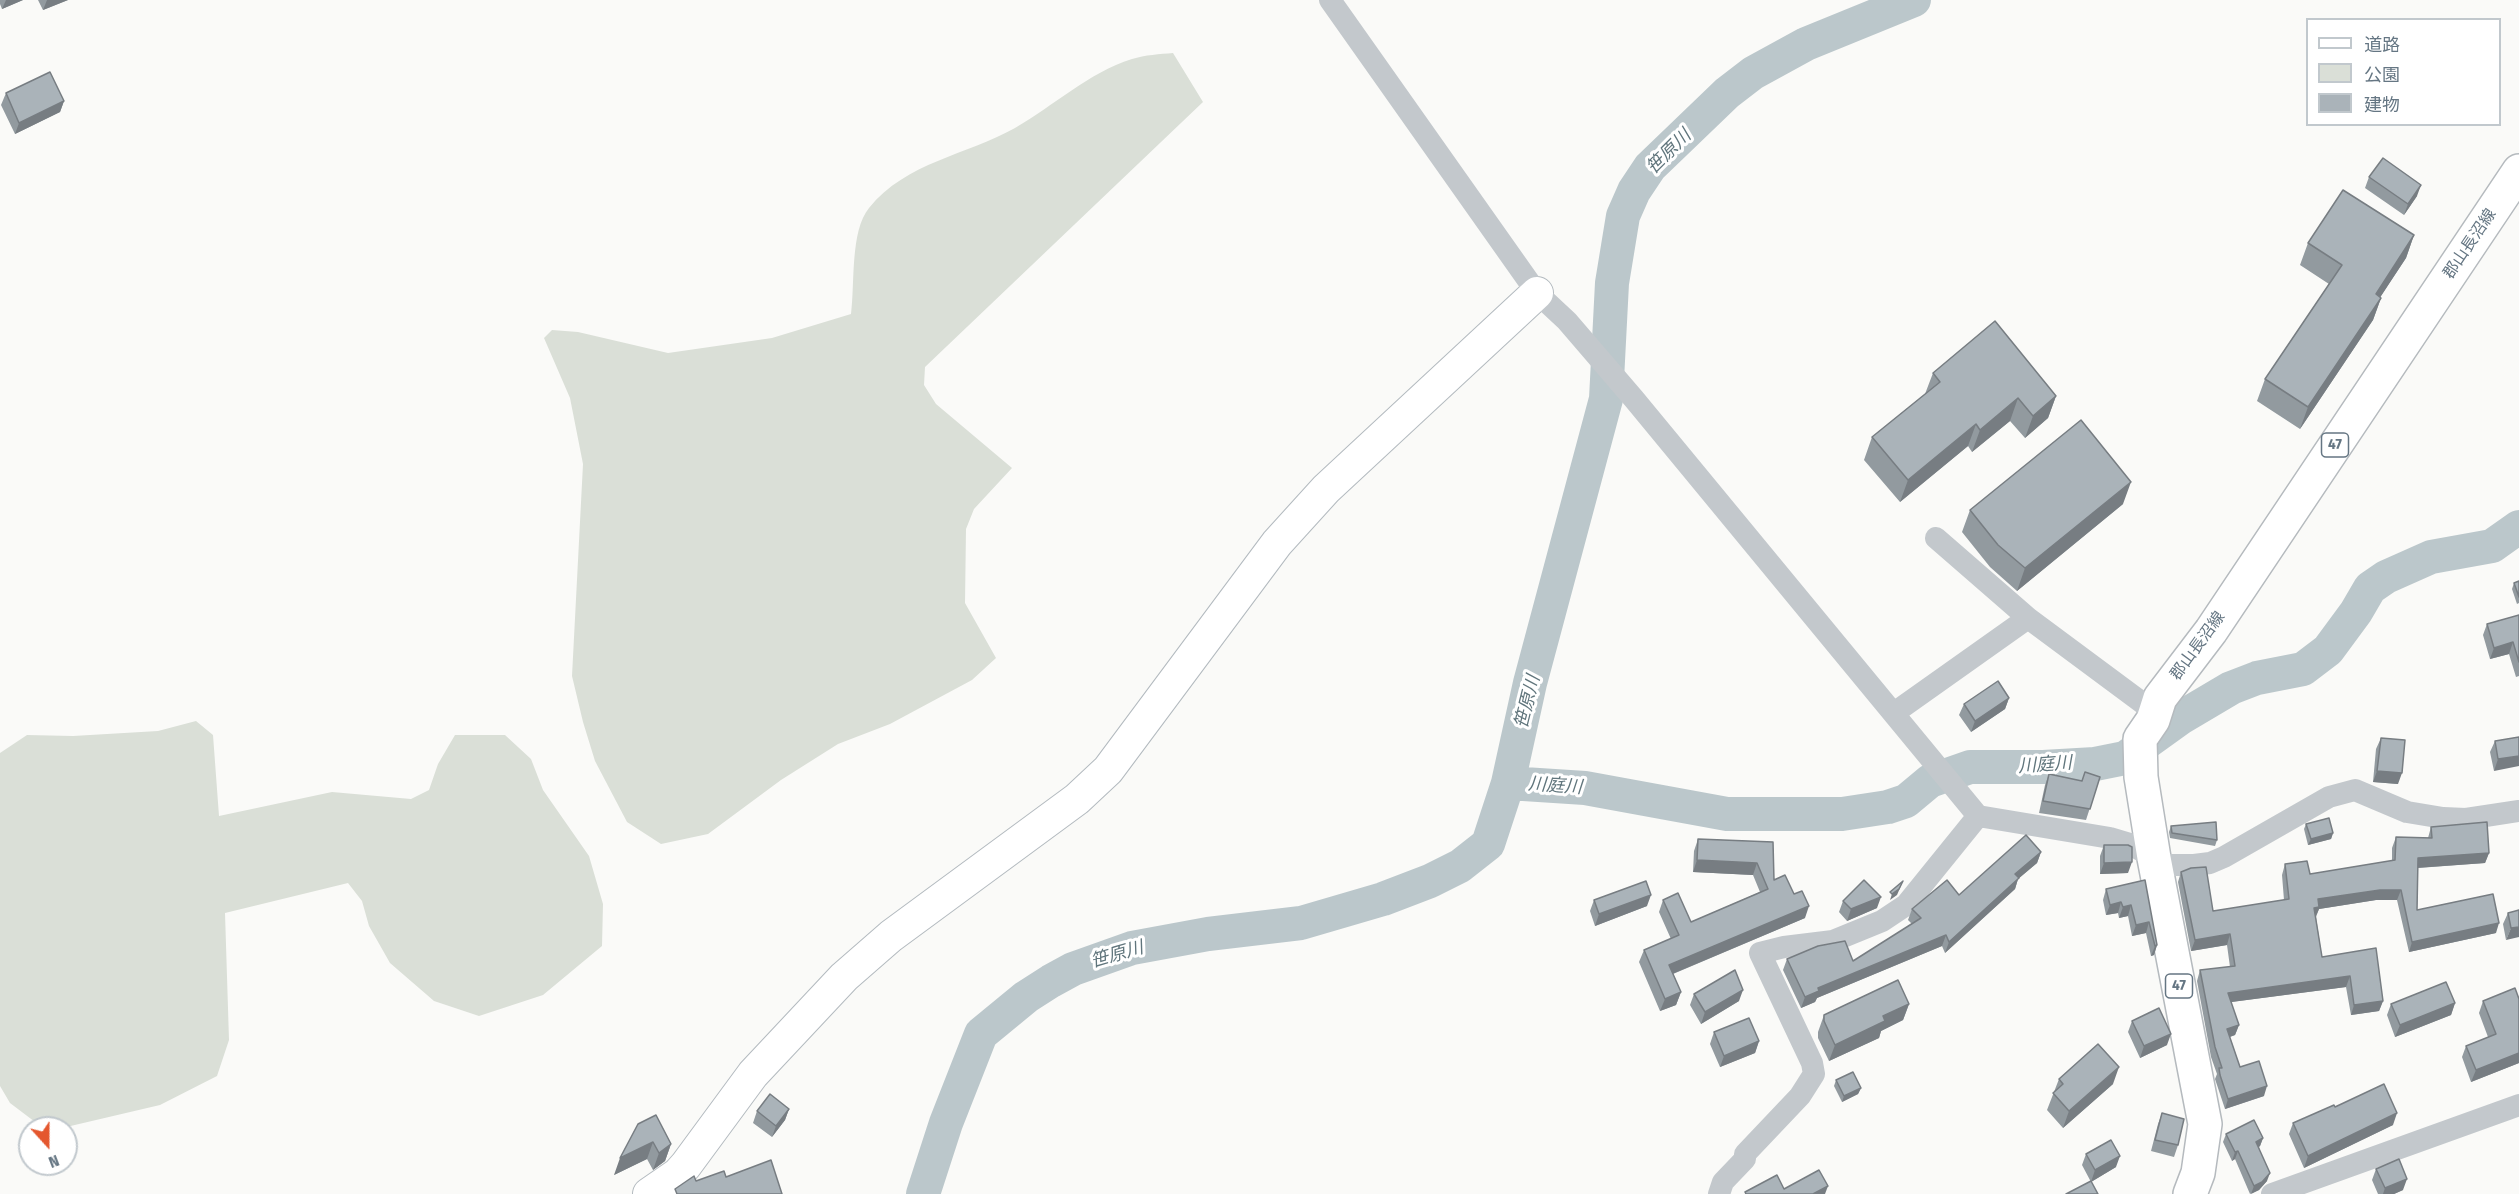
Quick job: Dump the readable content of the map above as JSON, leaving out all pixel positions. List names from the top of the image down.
{
  "streets": {
    "main road": ["郡山長沼線", "47"]
  },
  "water": ["笹原川", "川庭川"],
  "legend": ["道路", "公園", "建物"],
  "north": "bottom"
}
